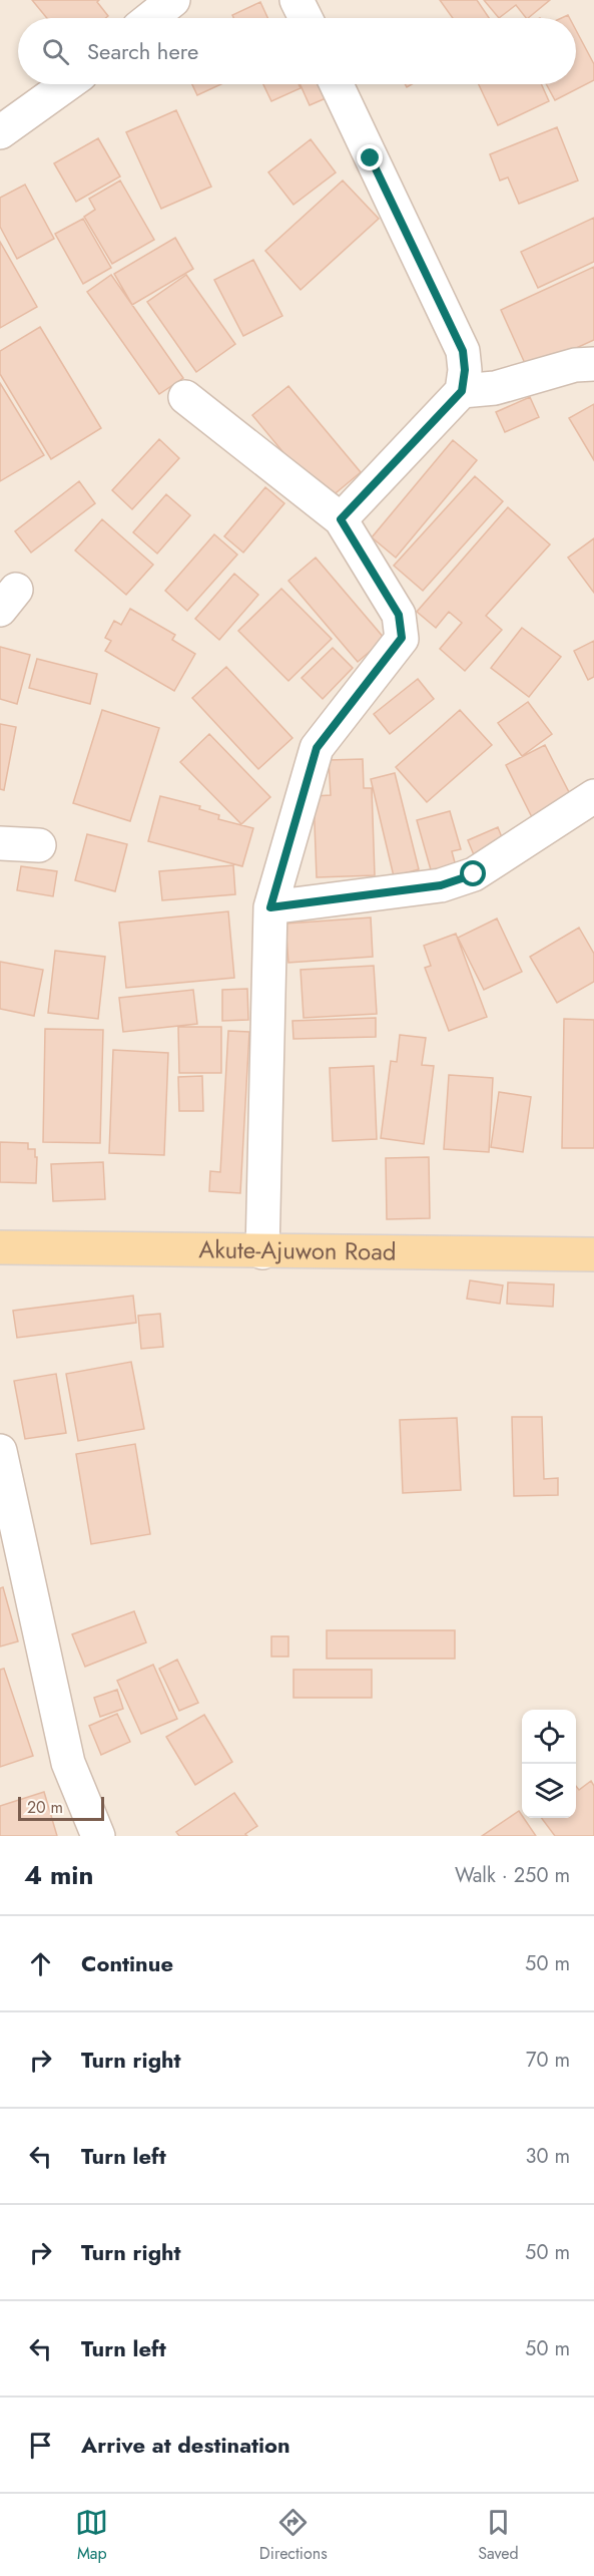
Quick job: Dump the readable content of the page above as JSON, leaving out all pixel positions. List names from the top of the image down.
{
  "streets": {
    "main road": ["Akute-Ajuwon Road"]
  },
  "scale_bar": "20 m",
  "page": {
    "search": "Search here",
    "scale": "20 m",
    "heading": ["4 min", "Walk · 250 m"],
    "list": [
      ["Continue", "50 m"],
      ["Turn right", "70 m"],
      ["Turn left", "30 m"],
      ["Turn right", "50 m"],
      ["Turn left", "50 m"],
      "Arrive at destination"
    ],
    "nav": ["Map", "Directions", "Saved"]
  }
}
